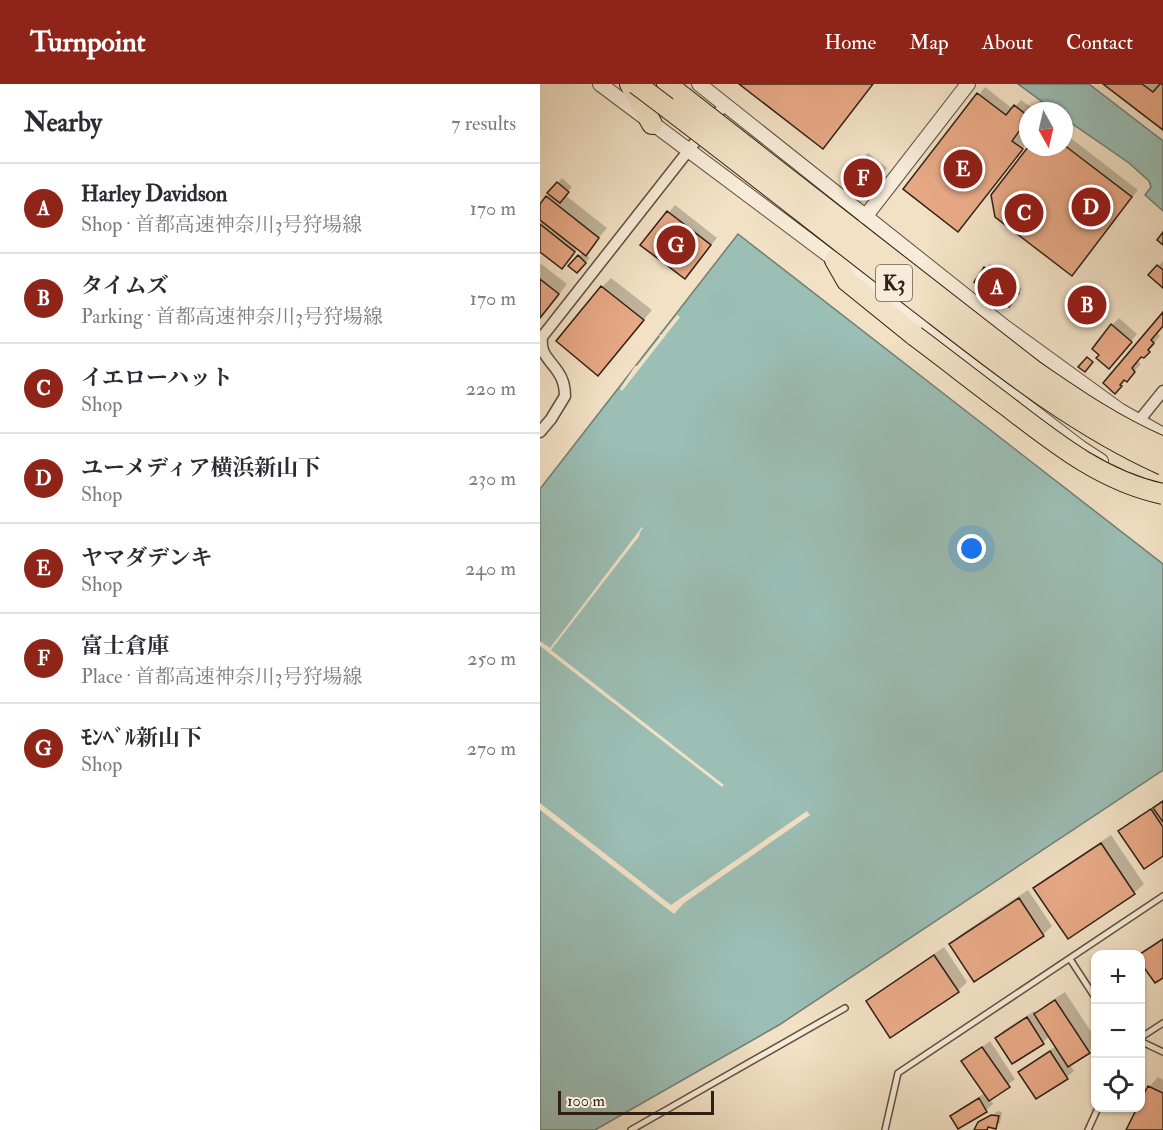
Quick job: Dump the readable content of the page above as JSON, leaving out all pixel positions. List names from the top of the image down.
{
  "streets": {
    "highway": ["K3"]
  },
  "scale_bar": "100 m",
  "north": "bottom",
  "page": {
    "header": "Turnpoint",
    "nav": [
      "Home",
      "Map",
      "About",
      "Contact"
    ],
    "heading": ["Nearby", "7 results"],
    "pins": [
      "E",
      "F",
      "D",
      "C",
      "G",
      "A",
      "B"
    ],
    "list": [
      {
        "mark": "A",
        "name": "Harley Davidson",
        "note": "Shop · 首都高速神奈川3号狩場線",
        "value": "170 m"
      },
      {
        "mark": "B",
        "name": "タイムズ",
        "note": "Parking · 首都高速神奈川3号狩場線",
        "value": "170 m"
      },
      {
        "mark": "C",
        "name": "イエローハット",
        "note": "Shop",
        "value": "220 m"
      },
      {
        "mark": "D",
        "name": "ユーメディア横浜新山下",
        "note": "Shop",
        "value": "230 m"
      },
      {
        "mark": "E",
        "name": "ヤマダデンキ",
        "note": "Shop",
        "value": "240 m"
      },
      {
        "mark": "F",
        "name": "富士倉庫",
        "note": "Place · 首都高速神奈川3号狩場線",
        "value": "250 m"
      },
      {
        "mark": "G",
        "name": "ﾓﾝﾍﾞﾙ新山下",
        "note": "Shop",
        "value": "270 m"
      }
    ],
    "map_buttons": ["+", "−"],
    "scale": "100 m"
  }
}
